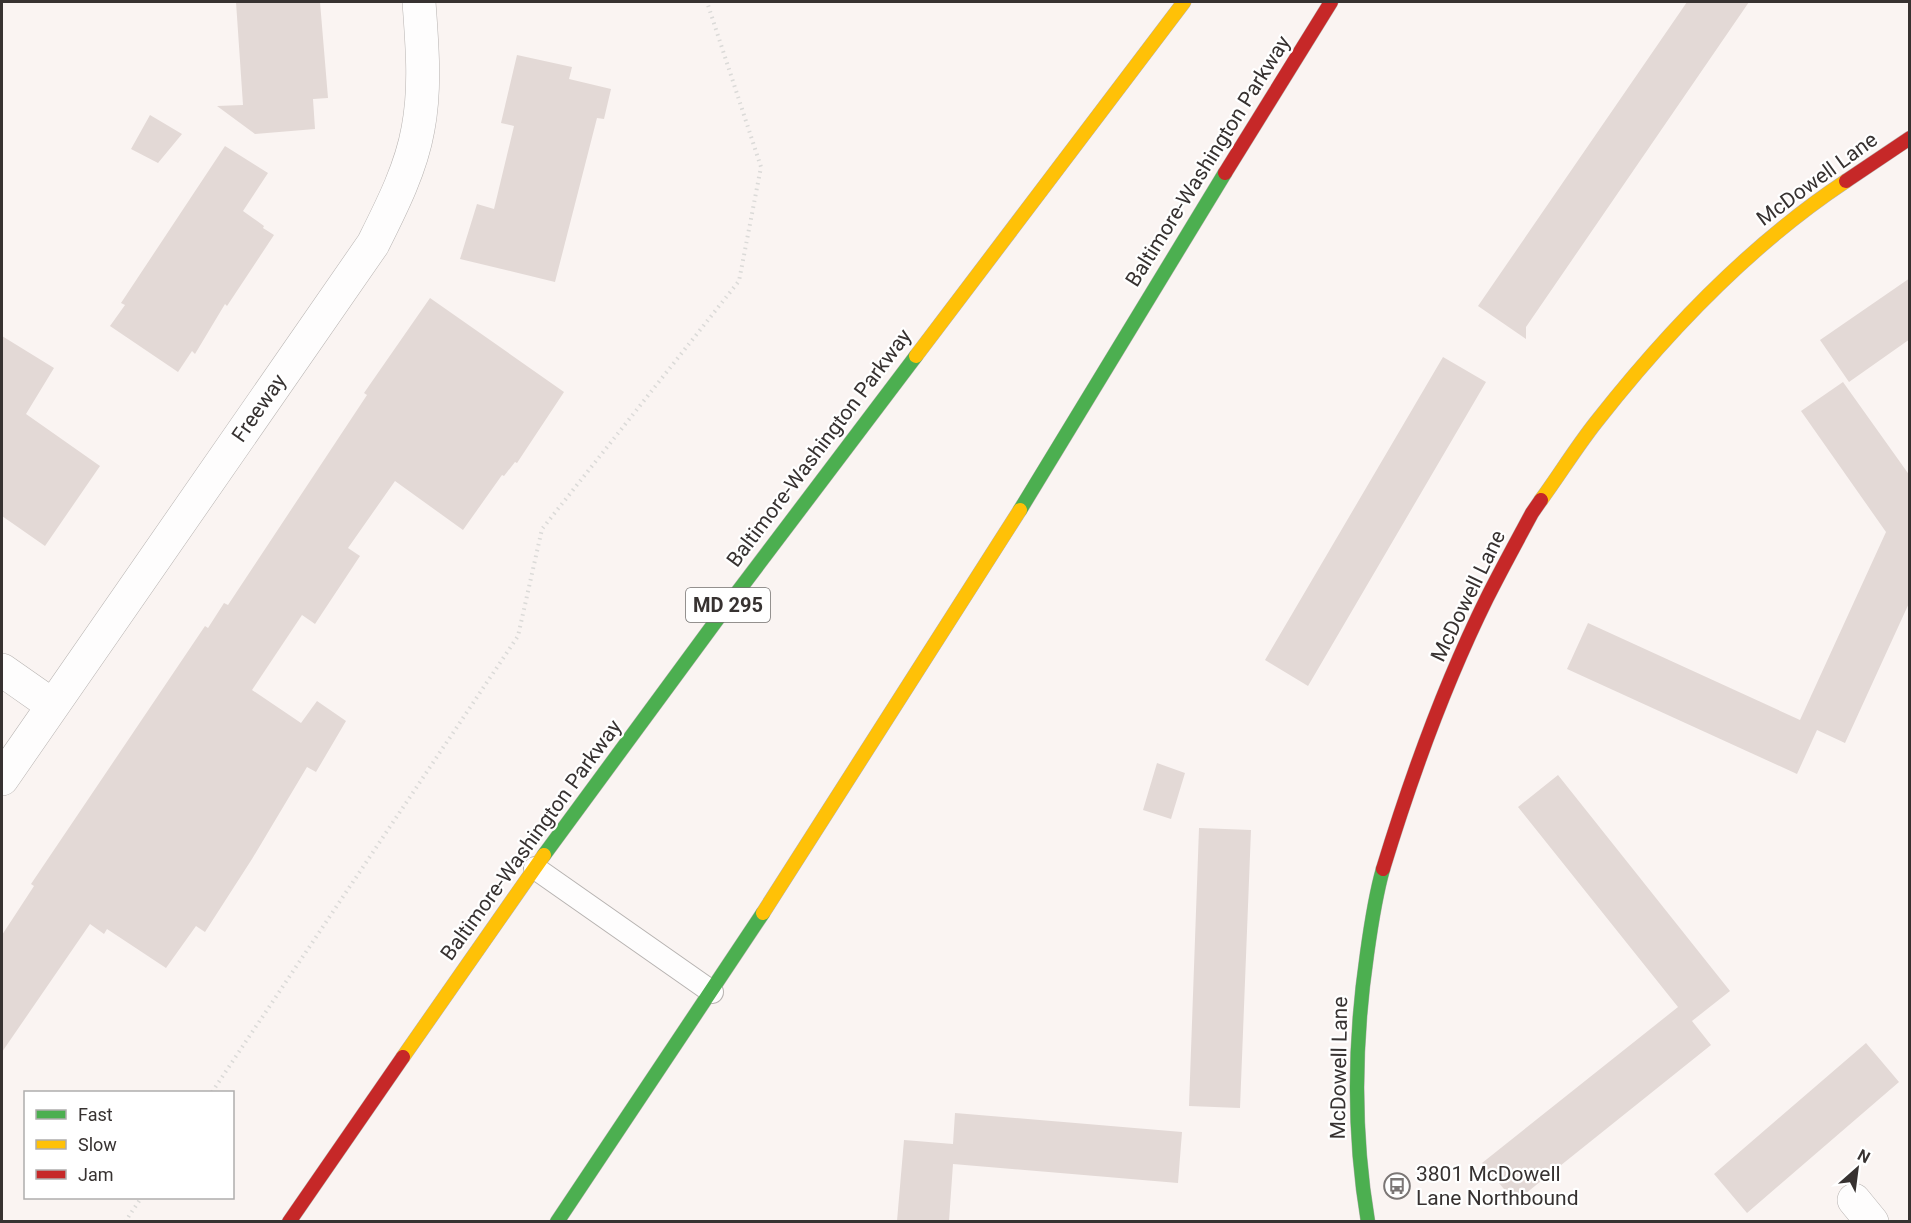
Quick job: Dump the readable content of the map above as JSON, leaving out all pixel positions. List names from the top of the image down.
{
  "streets": {
    "main road": ["Baltimore-Washington Parkway", "McDowell Lane", "MD 295"],
    "street": ["Freeway"]
  },
  "places": {
    "bus stop": ["3801 McDowell Lane Northbound"]
  },
  "legend": ["Fast", "Slow", "Jam"],
  "north": "top right"
}
